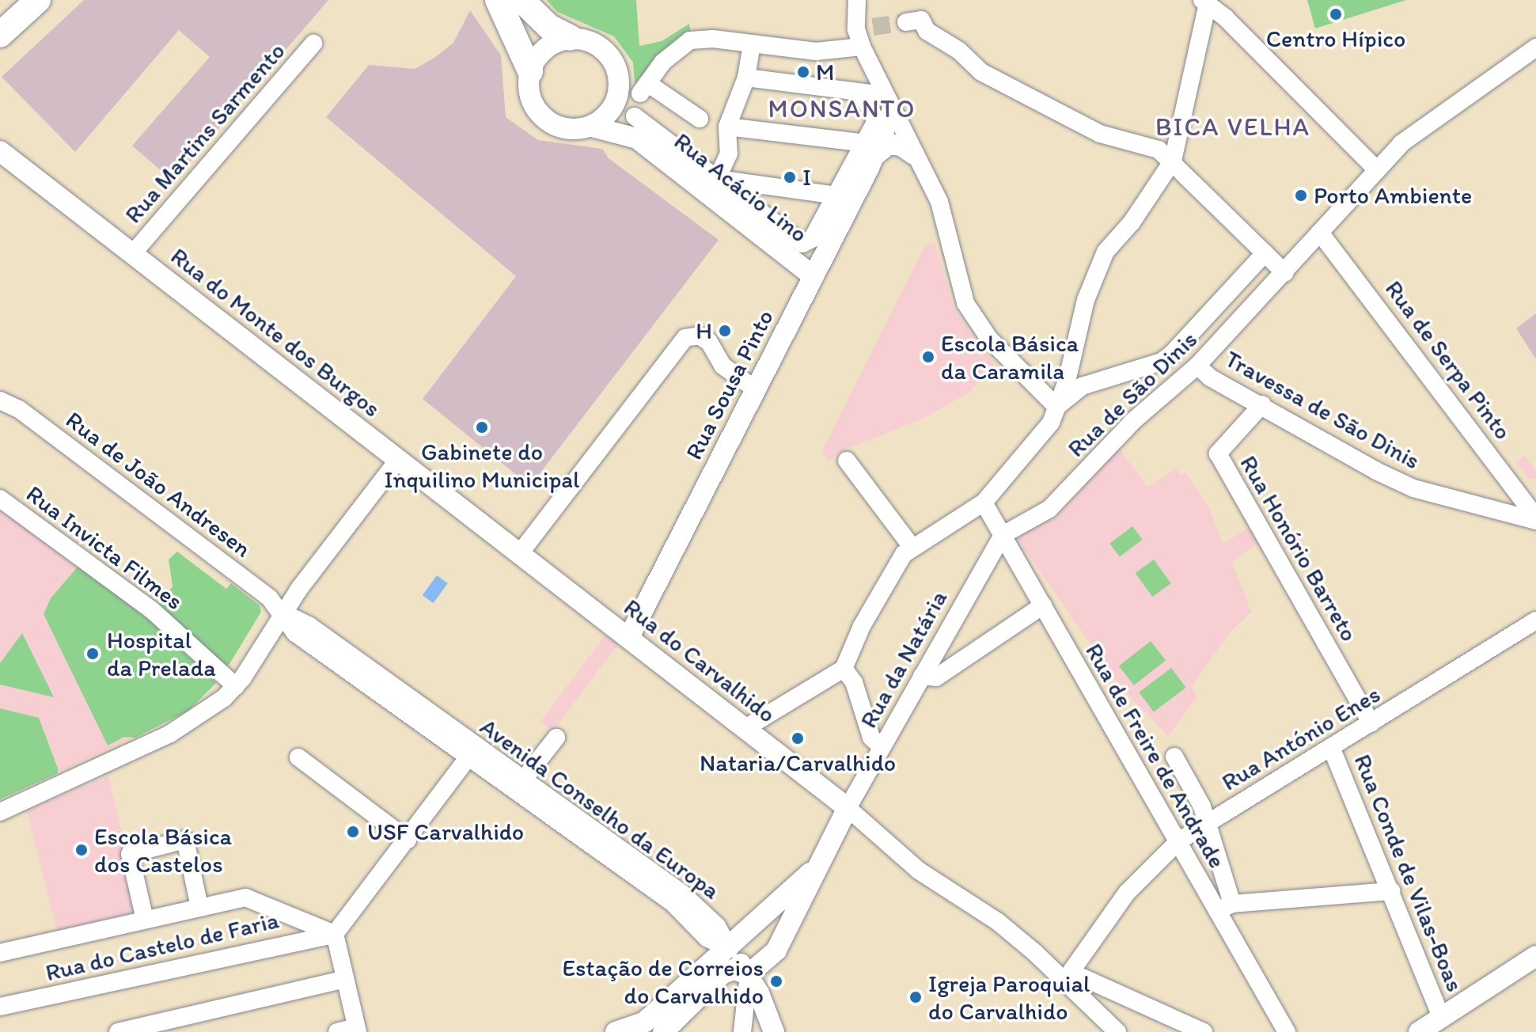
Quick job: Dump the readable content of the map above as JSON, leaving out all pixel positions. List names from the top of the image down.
{
  "streets": {
    "main road": [
      "Rua Acácio Lino",
      "Rua do Monte dos Burgos",
      "Rua Sousa Pinto",
      "Rua do Carvalhido"
    ],
    "street": [
      "Rua Martins Sarmento",
      "Rua de Serpa Pinto",
      "Rua de São Dinis",
      "Travessa de São Dinis",
      "Rua de João Andresen",
      "Rua Invicta Filmes",
      "Rua Honório Barreto",
      "Rua da Natária",
      "Rua António Enes",
      "Rua de Freire de Andrade",
      "Avenida Conselho da Europa",
      "Rua Conde de Vilas-Boas",
      "Rua do Castelo de Faria"
    ]
  },
  "crossings": [
    ["Rua Martins Sarmento", "Rua do Monte dos Burgos"],
    ["Rua Acácio Lino", "Rua Sousa Pinto"],
    ["Rua do Monte dos Burgos", "Rua do Carvalhido"],
    ["Rua de Serpa Pinto", "Rua de São Dinis"],
    ["Rua de Serpa Pinto", "Travessa de São Dinis"],
    ["Rua Sousa Pinto", "Rua do Carvalhido"],
    ["Rua de São Dinis", "Travessa de São Dinis"],
    ["Rua de São Dinis", "Rua da Natária"],
    ["Rua de São Dinis", "Rua de Freire de Andrade"],
    ["Travessa de São Dinis", "Rua Honório Barreto"],
    ["Rua de João Andresen", "Avenida Conselho da Europa"],
    ["Rua Honório Barreto", "Rua António Enes"],
    ["Rua da Natária", "Rua do Carvalhido"],
    ["Rua da Natária", "Rua de Freire de Andrade"],
    ["Rua António Enes", "Rua de Freire de Andrade"],
    ["Rua António Enes", "Rua Conde de Vilas-Boas"]
  ],
  "districts": ["MONSANTO", "BICA VELHA"],
  "places": [
    "Centro Hípico",
    "M",
    "I",
    "Porto Ambiente",
    "H",
    "Escola Básica da Caramila",
    "Gabinete do Inquilino Municipal",
    "Hospital da Prelada",
    "Nataria/Carvalhido",
    "USF Carvalhido",
    "Escola Básica dos Castelos",
    "Estação de Correios do Carvalhido",
    "Igreja Paroquial do Carvalhido"
  ]
}
